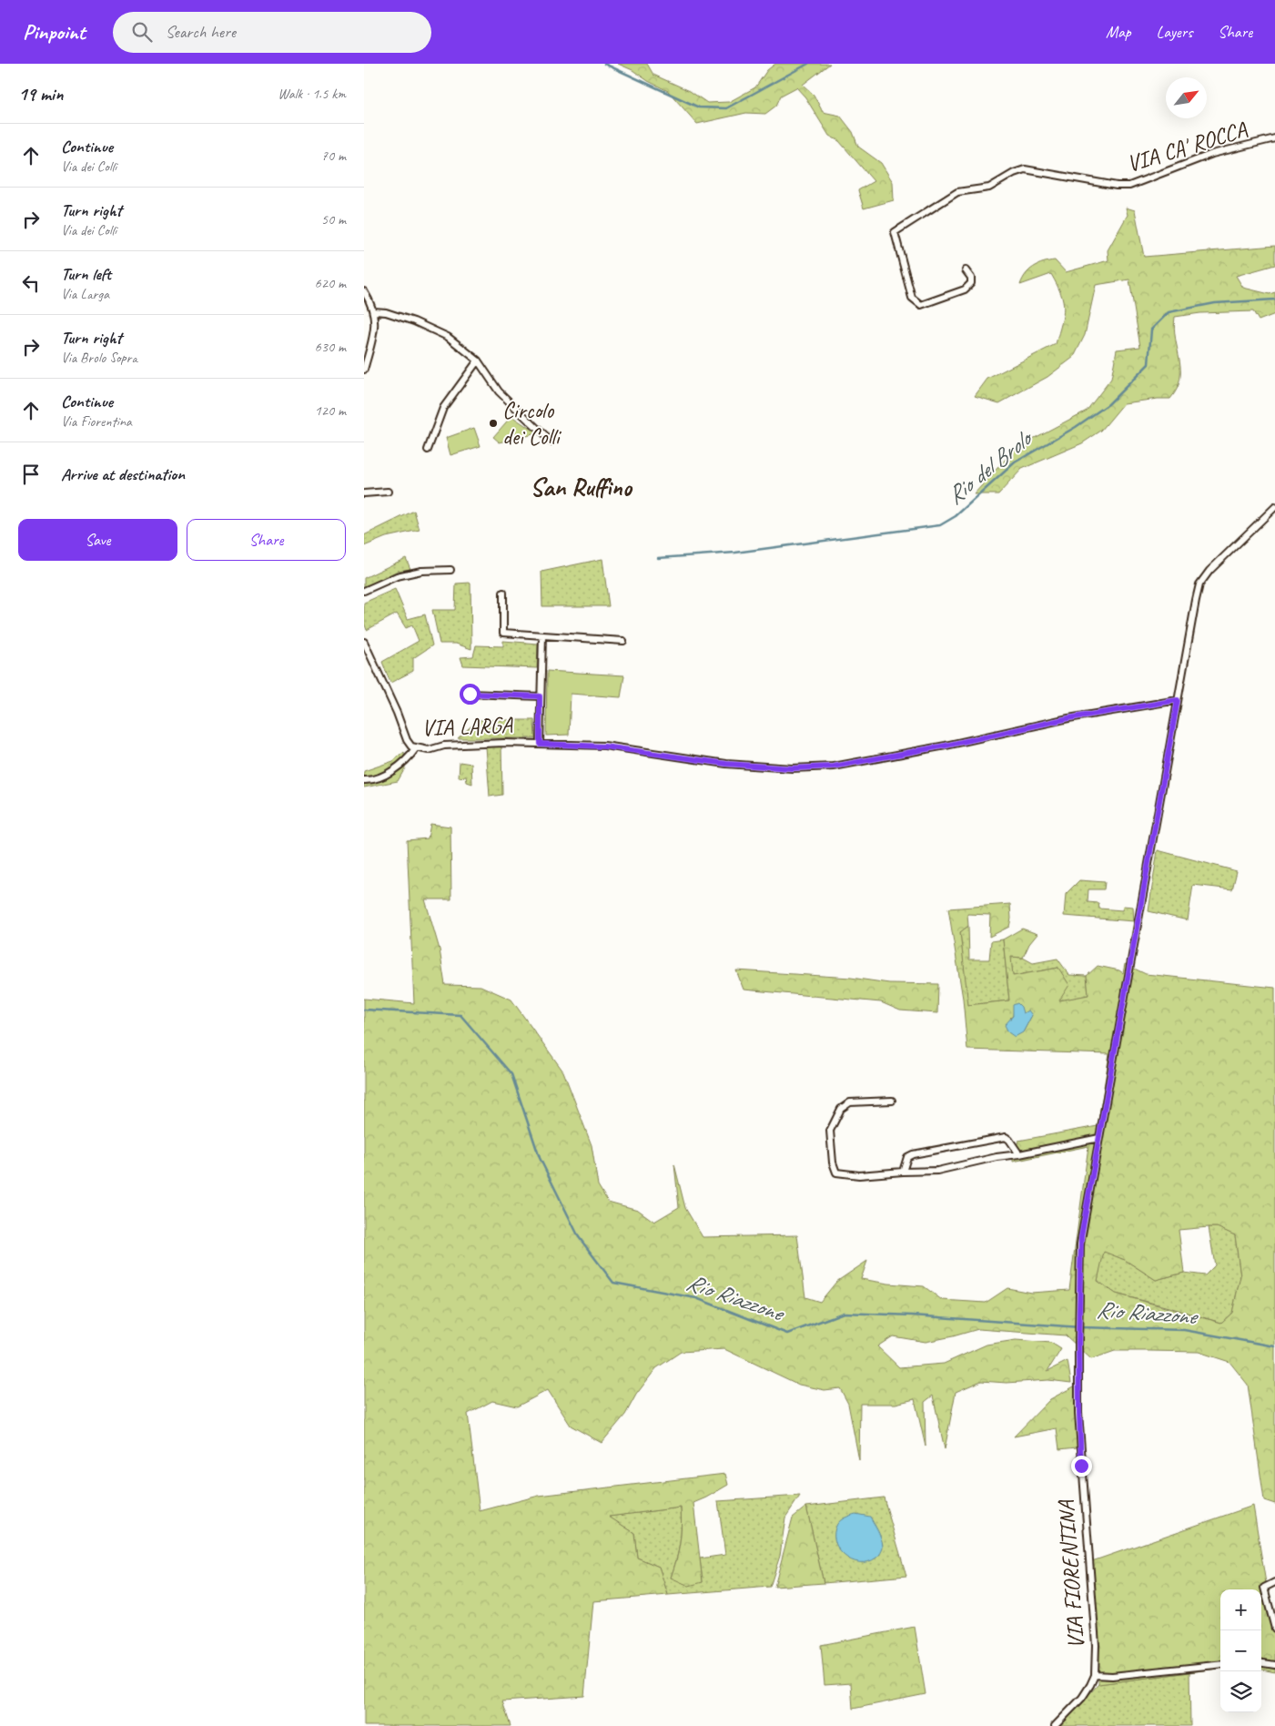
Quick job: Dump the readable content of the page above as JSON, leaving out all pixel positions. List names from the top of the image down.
{
  "streets": {
    "street": ["VIA CA' ROCCA", "VIA LARGA", "VIA FIORENTINA"]
  },
  "crossings": [
    ["VIA LARGA", "VIA FIORENTINA"]
  ],
  "districts": ["San Ruffino"],
  "water": ["Rio del Brolo", "Rio Riazzone"],
  "places": ["Circolo dei Colli"],
  "north": "top right",
  "page": {
    "header": "Pinpoint",
    "search": "Search here",
    "nav": ["Map", "Layers", "Share"],
    "heading": ["19 min", "Walk · 1.5 km"],
    "list": [
      ["Continue", "Via dei Colli", "70 m"],
      ["Turn right", "Via dei Colli", "50 m"],
      ["Turn left", "Via Larga", "620 m"],
      ["Turn right", "Via Brolo Sopra", "630 m"],
      ["Continue", "Via Fiorentina", "120 m"],
      "Arrive at destination"
    ],
    "buttons": ["Save", "Share"],
    "map_buttons": ["+", "−"]
  }
}
